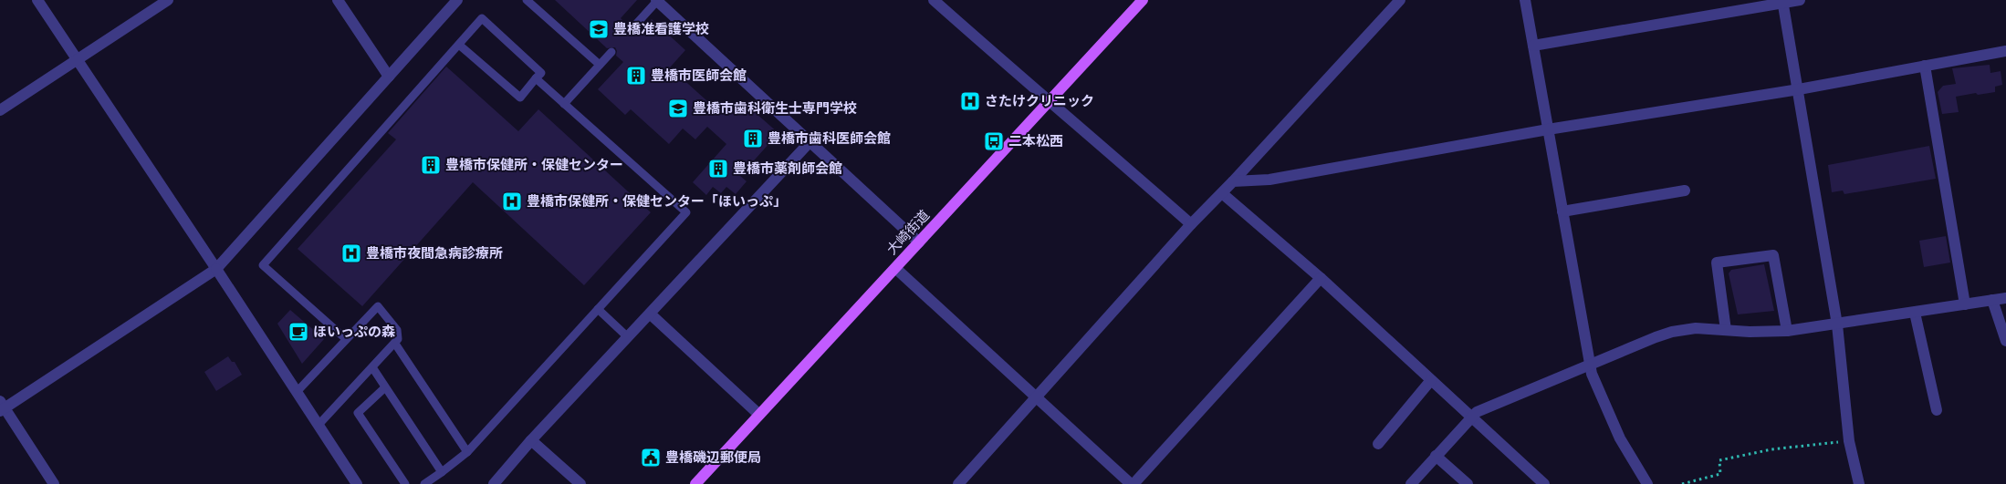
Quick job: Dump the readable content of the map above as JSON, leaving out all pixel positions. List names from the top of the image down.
{
  "streets": {
    "main road": ["大崎街道"]
  },
  "places": {
    "school or university": ["豊橋准看護学校", "豊橋市歯科衛生士専門学校"],
    "building": [
      "豊橋市医師会館",
      "豊橋市歯科医師会館",
      "豊橋市保健所・保健センター",
      "豊橋市薬剤師会館"
    ],
    "hospital": ["さたけクリニック", "豊橋市保健所・保健センター「ほいっぷ」", "豊橋市夜間急病診療所"],
    "bus stop": ["二本松西"],
    "cafe": ["ほいっぷの森"],
    "public building": ["豊橋磯辺郵便局"]
  }
}
